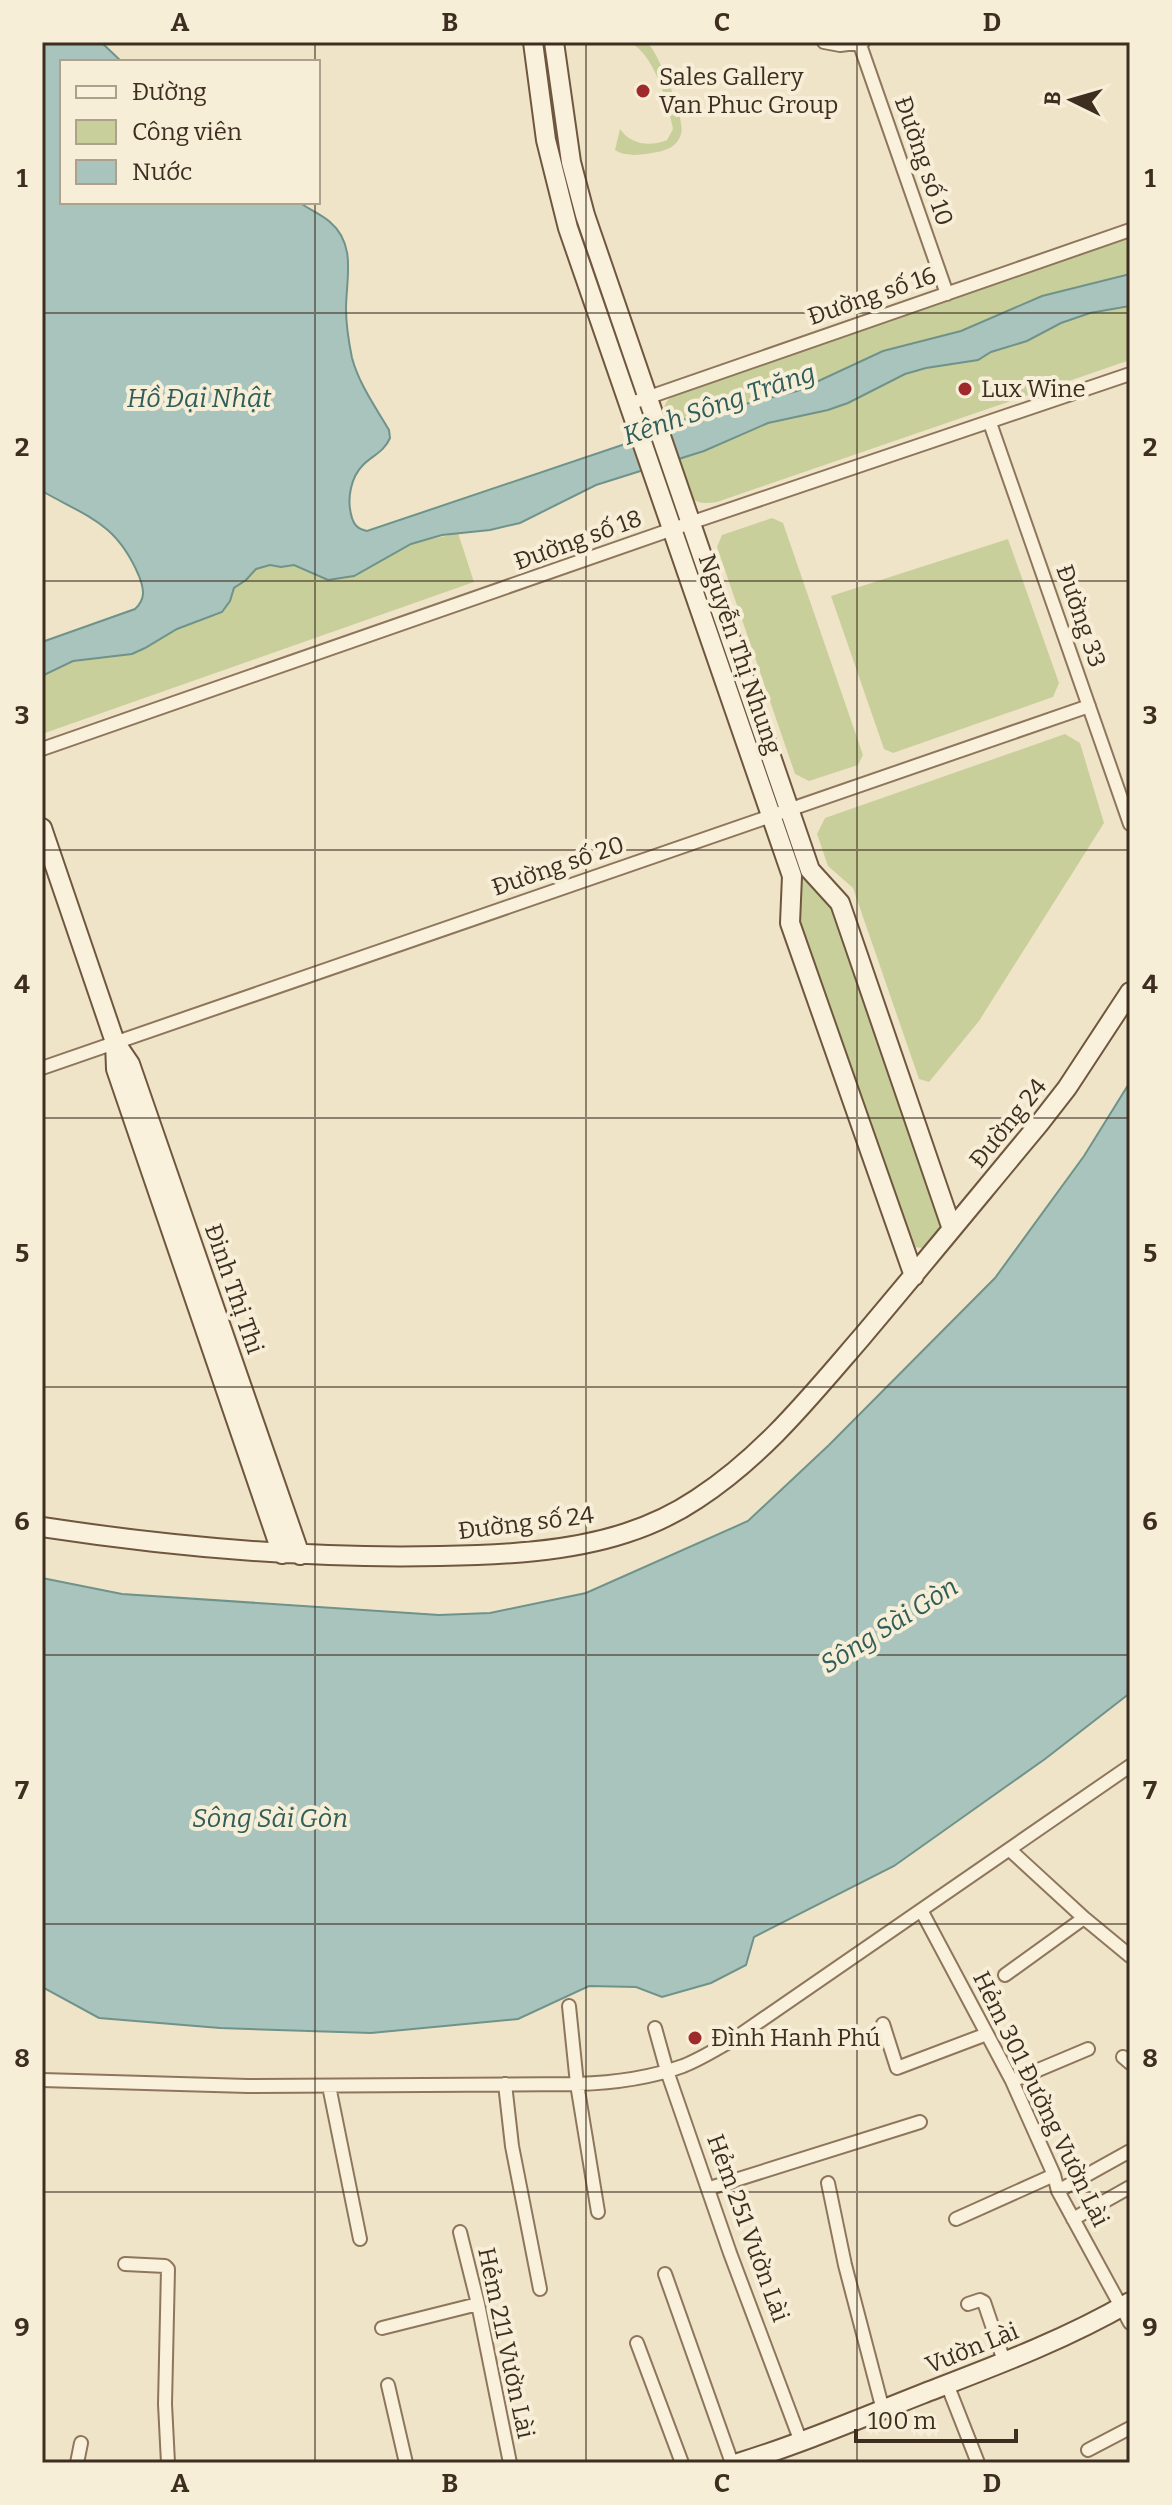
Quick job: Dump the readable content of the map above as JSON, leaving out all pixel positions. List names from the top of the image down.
{
  "streets": {
    "street": [
      "Đường số 10",
      "Đường số 16",
      "Đường số 18",
      "Đường 33",
      "Nguyễn Thị Nhung",
      "Đường số 20",
      "Đường 24",
      "Đinh Thị Thi",
      "Đường số 24",
      "Hẻm 301 Đường Vườn Lài",
      "Hẻm 251 Vườn Lài",
      "Hẻm 211 Vườn Lài",
      "Vườn Lài"
    ]
  },
  "crossings": [
    ["Đường số 10", "Đường số 16"],
    ["Đường số 16", "Nguyễn Thị Nhung"],
    ["Đường số 18", "Đường 33"],
    ["Đường số 18", "Nguyễn Thị Nhung"],
    ["Đường 33", "Đường số 20"],
    ["Nguyễn Thị Nhung", "Đường số 20"],
    ["Nguyễn Thị Nhung", "Đường 24"],
    ["Nguyễn Thị Nhung", "Đường số 24"],
    ["Đường số 20", "Đinh Thị Thi"],
    ["Đường 24", "Đường số 24"],
    ["Đinh Thị Thi", "Đường số 24"],
    ["Hẻm 301 Đường Vườn Lài", "Vườn Lài"],
    ["Hẻm 251 Vườn Lài", "Vườn Lài"]
  ],
  "water": ["Hồ Đại Nhật", "Kênh Sông Trăng", "Sông Sài Gòn"],
  "places": ["Sales Gallery Van Phuc Group", "Lux Wine", "Đình Hanh Phú"],
  "legend": ["Đường", "Công viên", "Nước"],
  "scale_bar": "100 m",
  "north": "left",
  "grid": {
    "columns": [
      "A",
      "B",
      "C",
      "D"
    ],
    "rows": [
      "1",
      "2",
      "3",
      "4",
      "5",
      "6",
      "7",
      "8",
      "9"
    ]
  }
}
